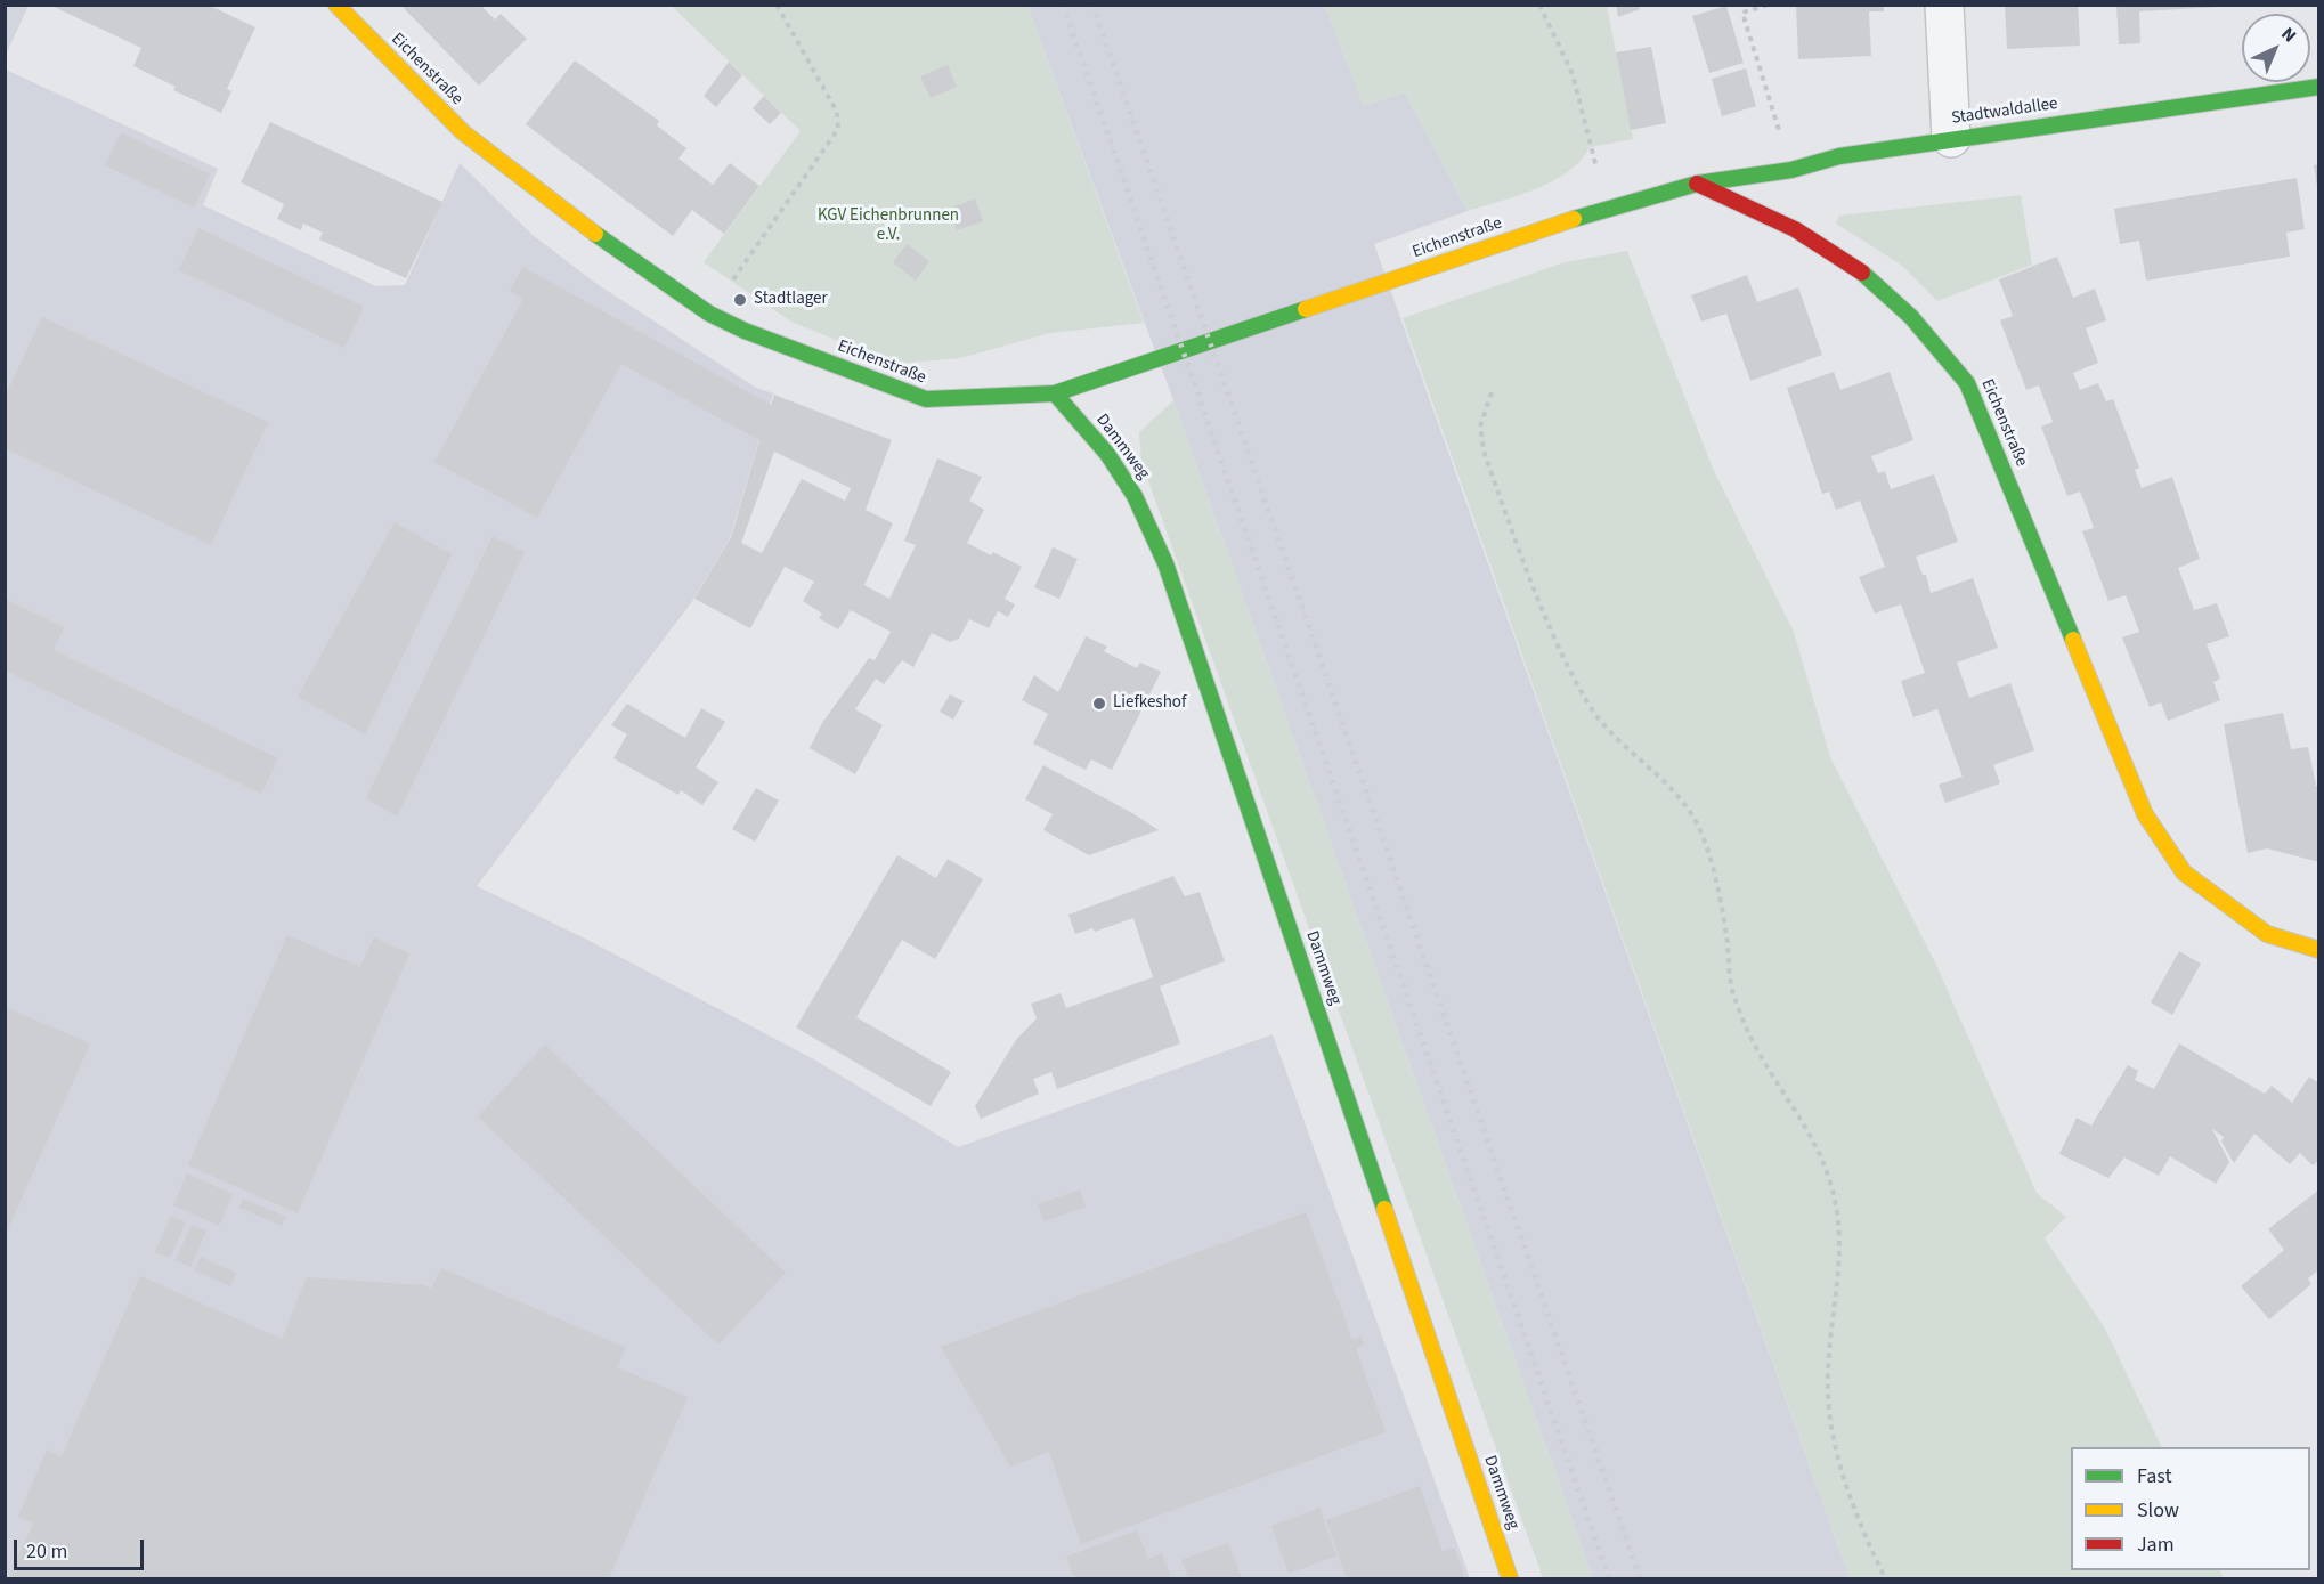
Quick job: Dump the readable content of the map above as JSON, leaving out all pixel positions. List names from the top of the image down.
{
  "streets": {
    "street": ["Eichenstraße", "Stadtwaldallee", "Dammweg"]
  },
  "crossings": [
    ["Eichenstraße", "Stadtwaldallee"],
    ["Eichenstraße", "Dammweg"]
  ],
  "parks": ["KGV Eichenbrunnen e.V."],
  "places": ["Stadtlager", "Liefkeshof"],
  "legend": ["Fast", "Slow", "Jam"],
  "scale_bar": "20 m",
  "north": "top right"
}
